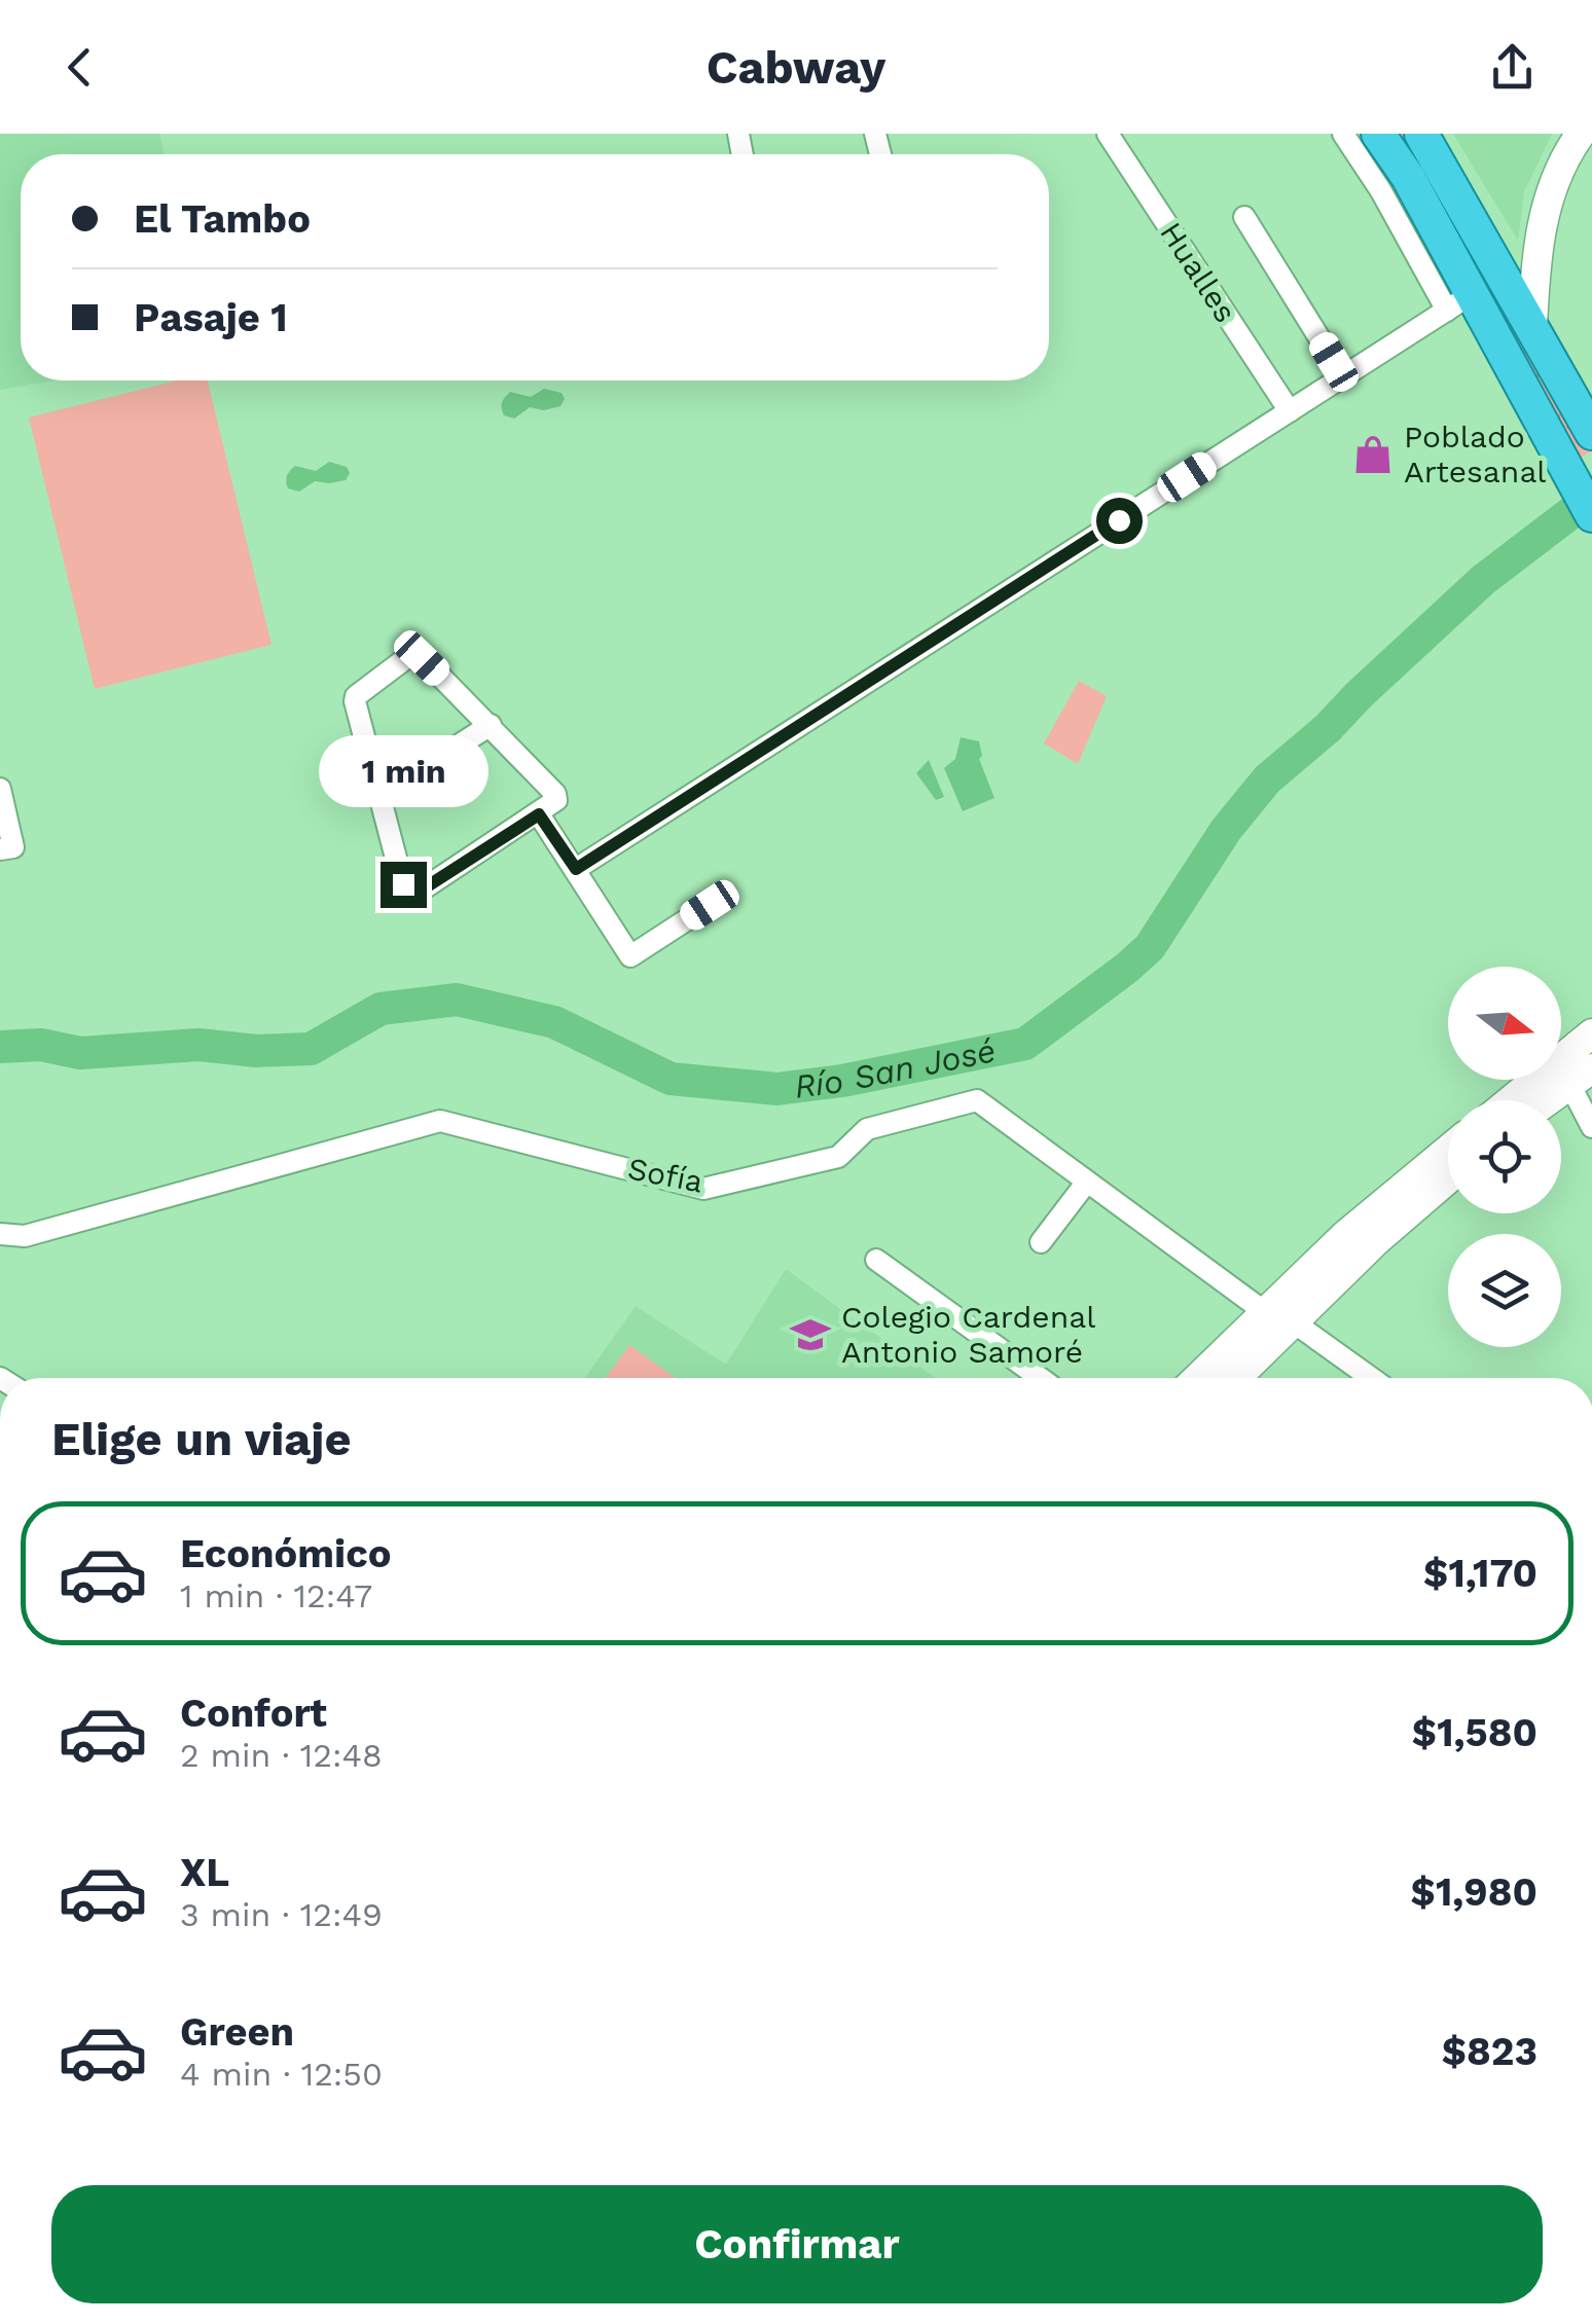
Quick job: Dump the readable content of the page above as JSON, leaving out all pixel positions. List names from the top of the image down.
{
  "streets": {
    "street": ["Hualles", "Sofía"]
  },
  "water": ["Río San José"],
  "places": {
    "shop": ["Poblado Artesanal"],
    "school or university": ["Colegio Cardenal Antonio Samoré"]
  },
  "north": "right",
  "page": {
    "header": "Cabway",
    "banner": ["El Tambo", "Pasaje 1"],
    "bubble": "1 min",
    "heading": "Elige un viaje",
    "list": [
      {
        "name": "Económico",
        "note": "1 min · 12:47",
        "value": "$1,170"
      },
      {
        "name": "Confort",
        "note": "2 min · 12:48",
        "value": "$1,580"
      },
      {
        "name": "XL",
        "note": "3 min · 12:49",
        "value": "$1,980"
      },
      {
        "name": "Green",
        "note": "4 min · 12:50",
        "value": "$823"
      }
    ],
    "buttons": "Confirmar"
  }
}
